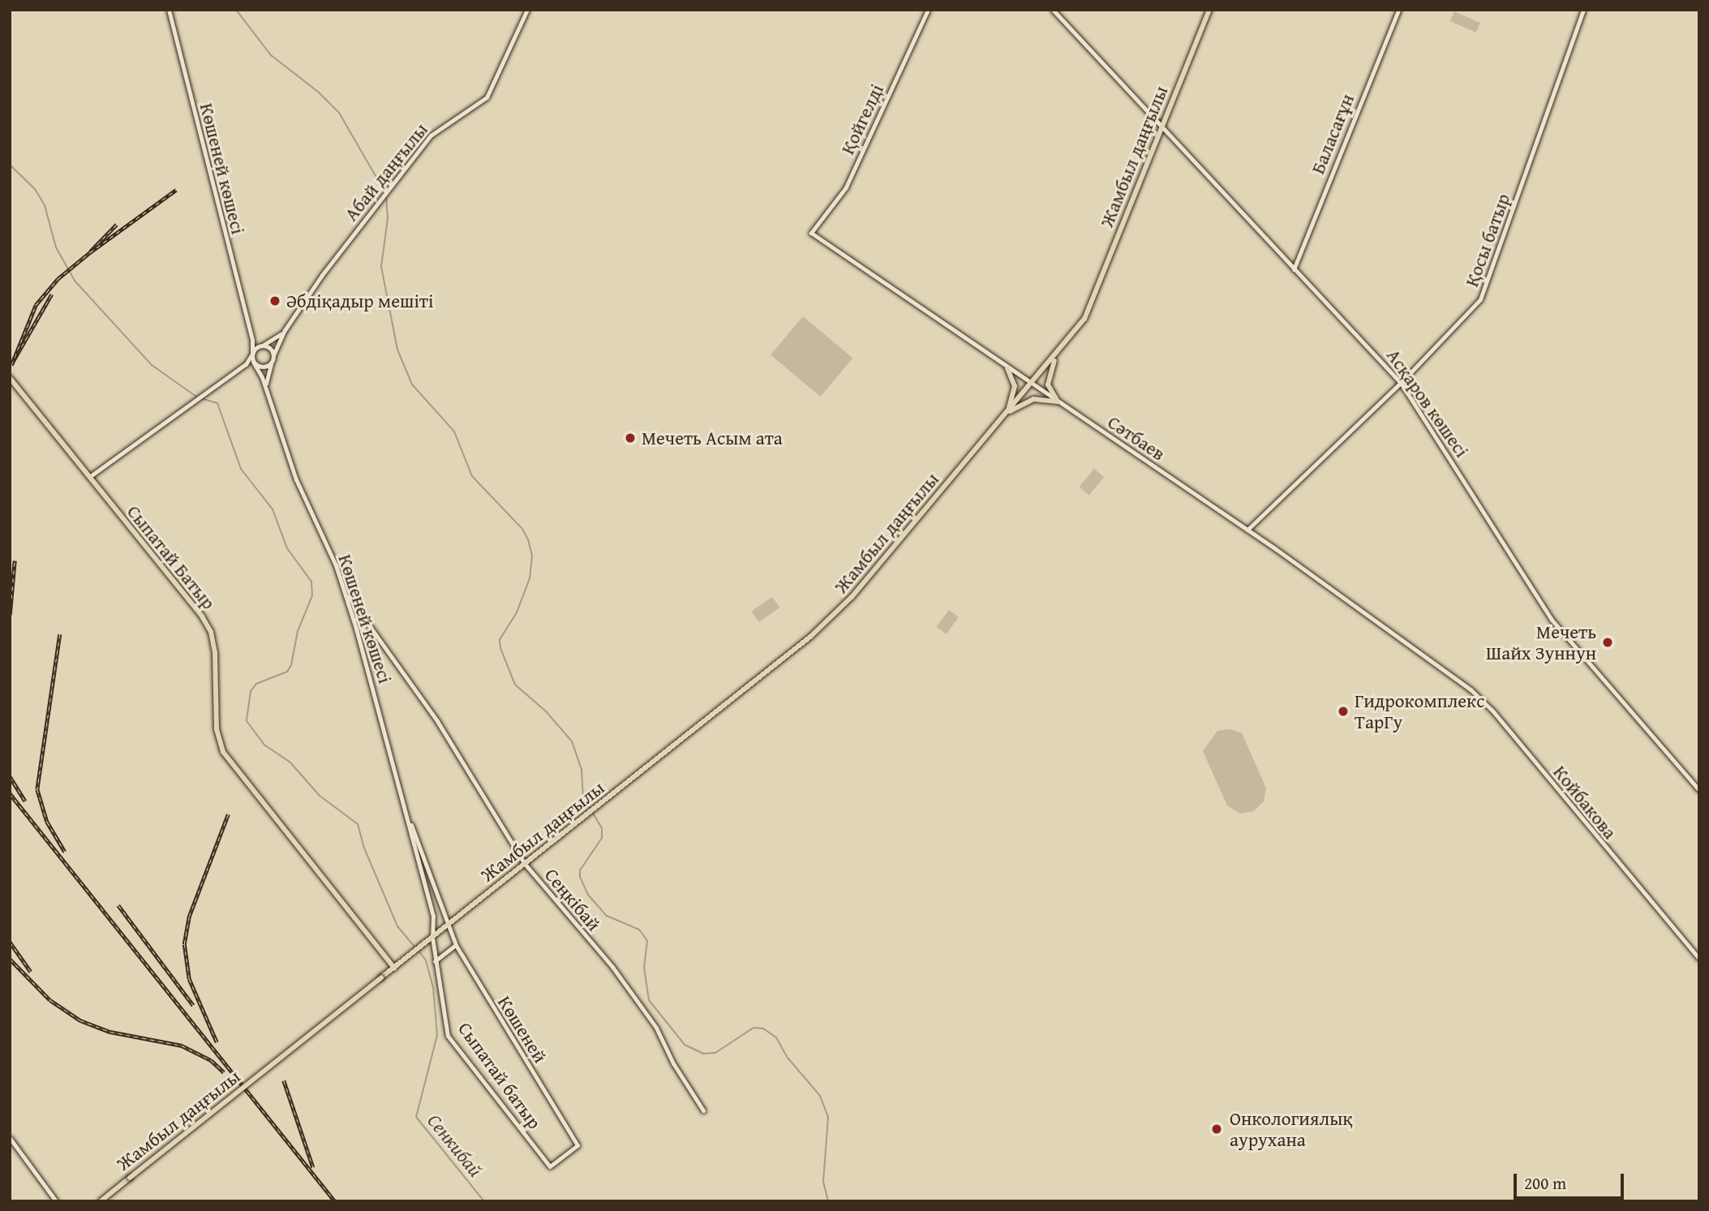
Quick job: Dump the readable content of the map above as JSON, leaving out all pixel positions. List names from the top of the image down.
{
  "streets": {
    "main road": ["Жамбыл даңғылы", "Сыпатай Батыр"],
    "street": [
      "Қойгелді",
      "Баласағұн",
      "Көшеней көшесі",
      "Абай даңғылы",
      "Қосы батыр",
      "Асқаров көшесі",
      "Сәтбаев",
      "Койбакова",
      "Сеңкібай",
      "Көшеней",
      "Сыпатай батыр"
    ]
  },
  "crossings": [
    ["Қойгелді", "Сәтбаев"],
    ["Баласағұн", "Асқаров көшесі"],
    ["Жамбыл даңғылы", "Көшеней көшесі"],
    ["Жамбыл даңғылы", "Асқаров көшесі"],
    ["Жамбыл даңғылы", "Сәтбаев"],
    ["Жамбыл даңғылы", "Сыпатай Батыр"],
    ["Жамбыл даңғылы", "Сеңкібай"],
    ["Жамбыл даңғылы", "Көшеней"],
    ["Жамбыл даңғылы", "Сыпатай батыр"],
    ["Көшеней көшесі", "Сеңкібай"],
    ["Көшеней көшесі", "Көшеней"],
    ["Көшеней көшесі", "Сыпатай батыр"],
    ["Қосы батыр", "Асқаров көшесі"],
    ["Қосы батыр", "Сәтбаев"],
    ["Сәтбаев", "Койбакова"],
    ["Көшеней", "Сыпатай батыр"]
  ],
  "water": ["Сенкибай"],
  "places": [
    "Әбдіқадыр мешіті",
    "Мечеть Асым ата",
    "Мечеть Шайх Зуннун",
    "Гидрокомплекс ТарГу",
    "Онкологиялық аурухана"
  ],
  "scale_bar": "200 m"
}
